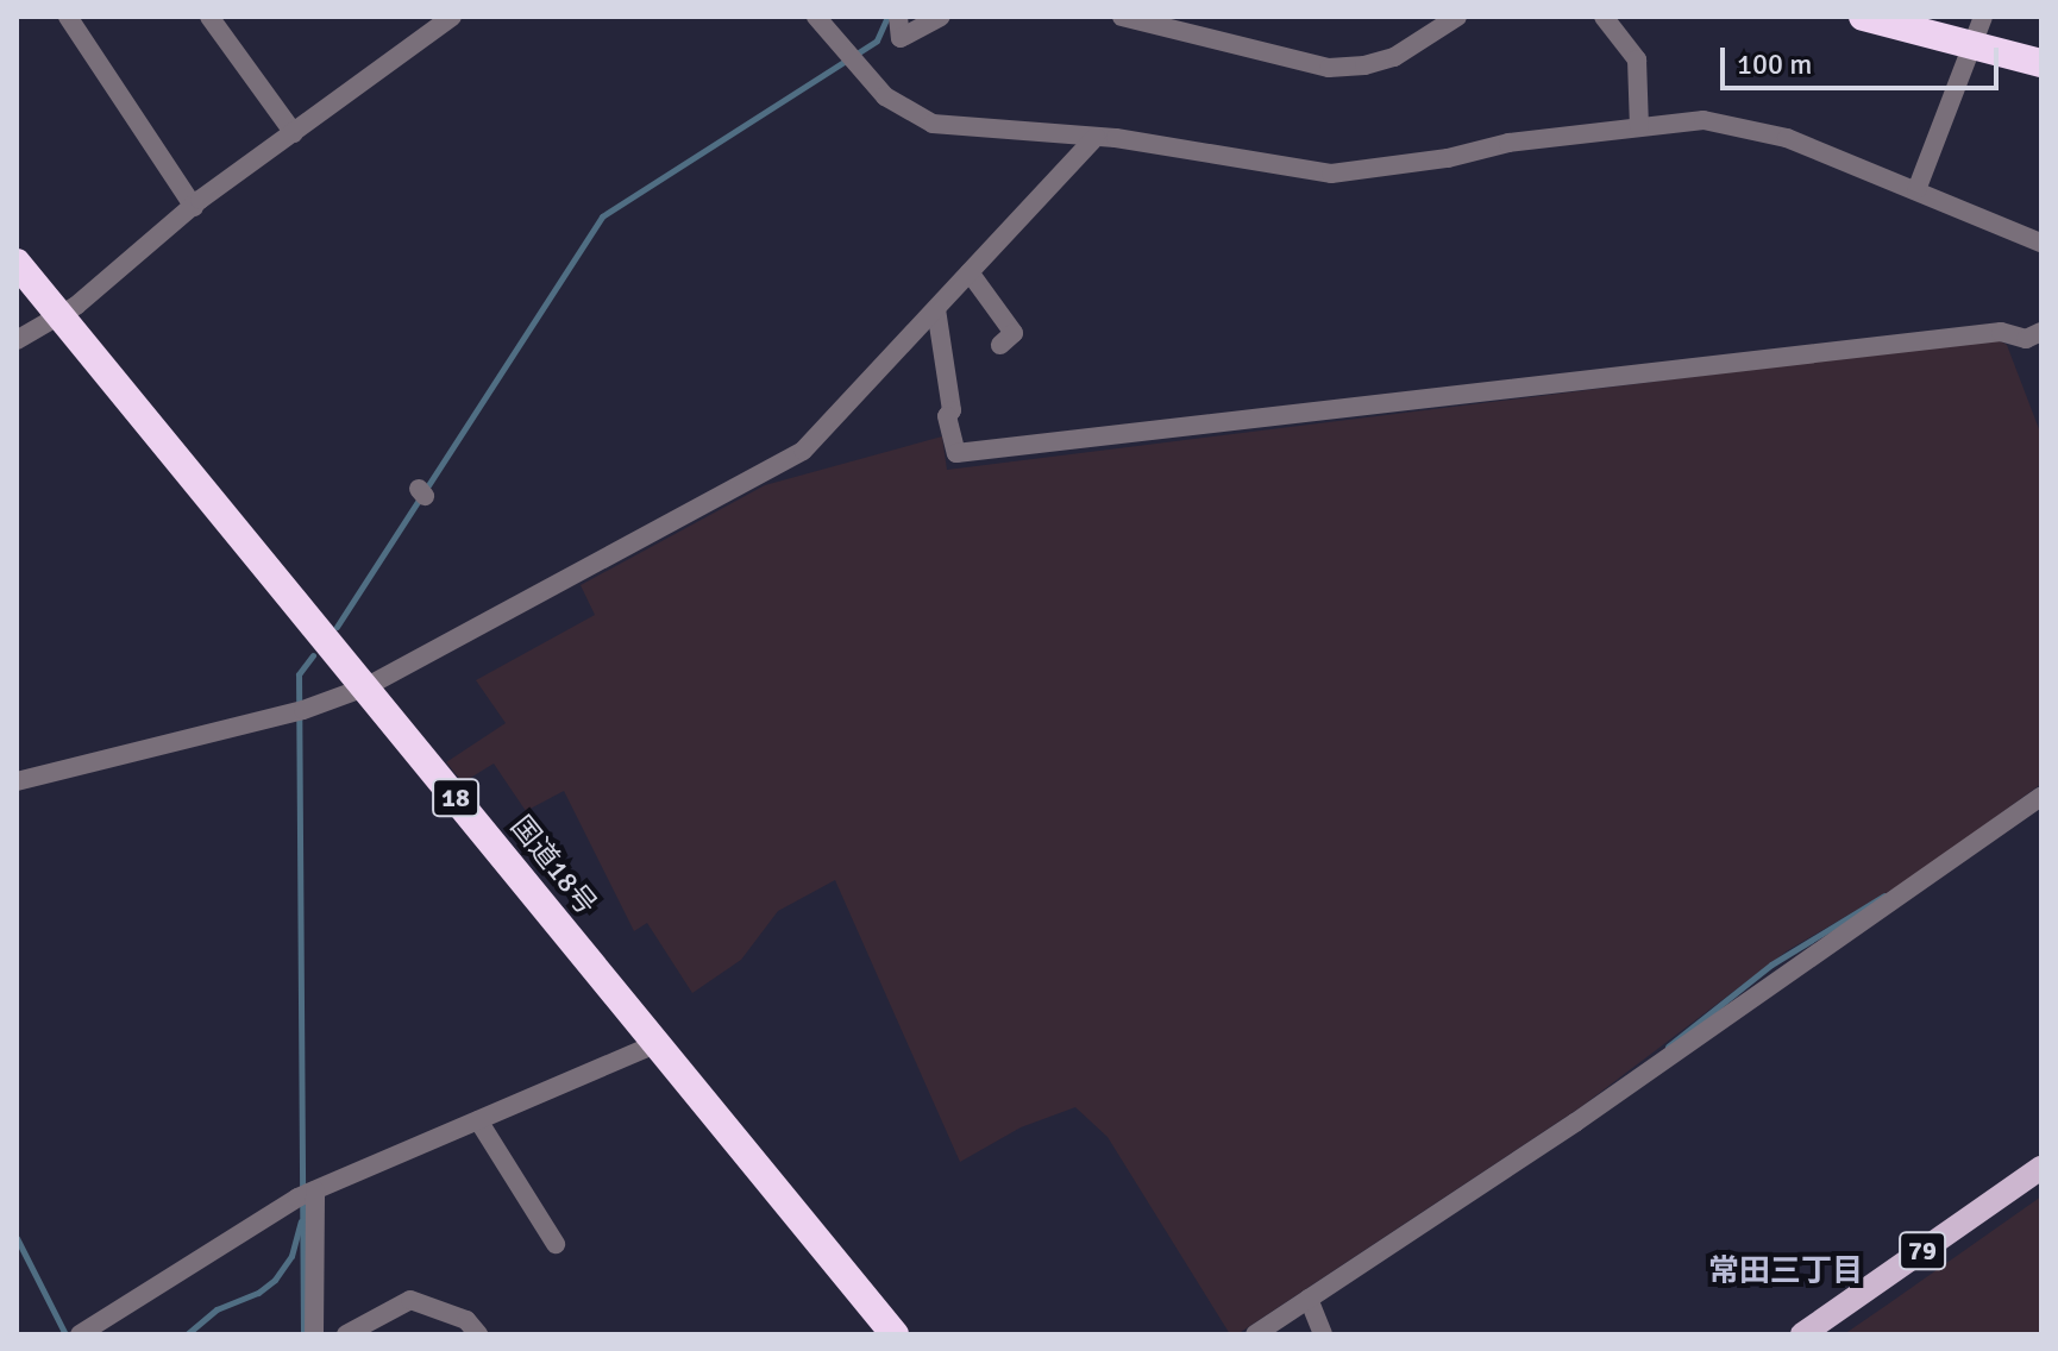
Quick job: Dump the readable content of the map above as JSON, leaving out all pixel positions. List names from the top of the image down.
{
  "streets": {
    "highway": ["18", "国道18号"],
    "main road": ["79"]
  },
  "districts": ["常田三丁目"],
  "scale_bar": "100 m"
}
